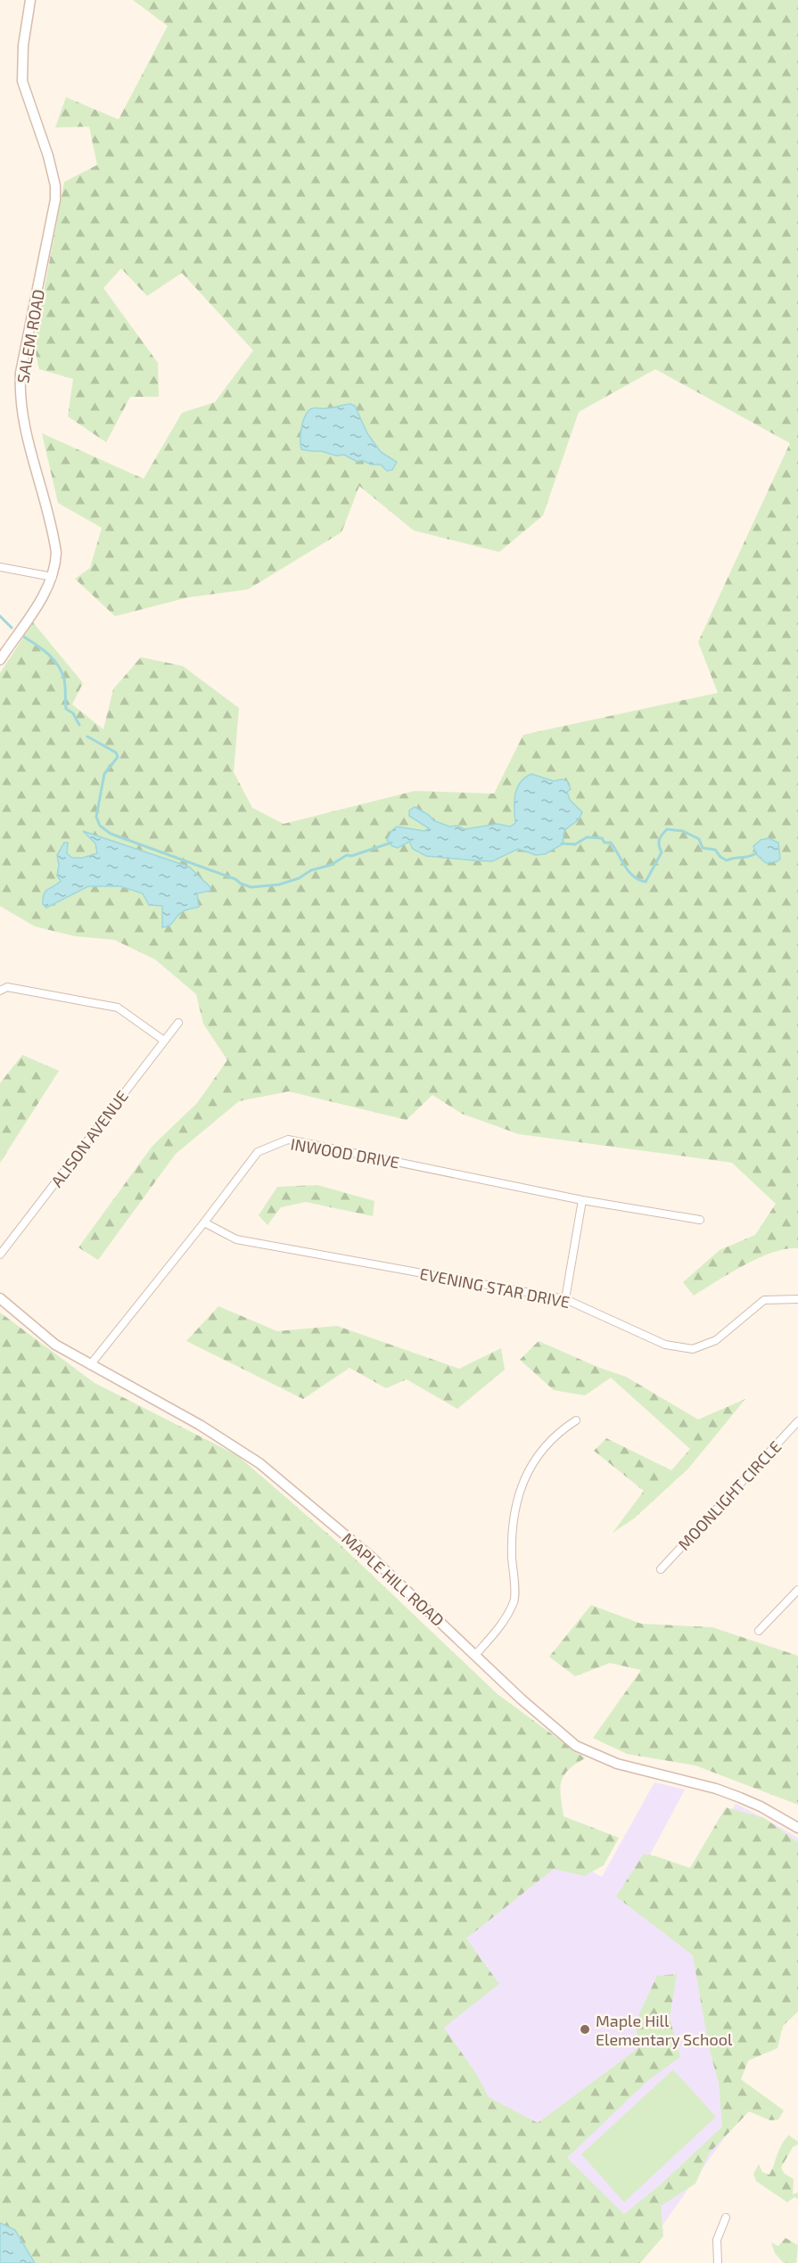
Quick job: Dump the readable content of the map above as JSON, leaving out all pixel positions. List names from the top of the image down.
{
  "streets": {
    "street": [
      "SALEM ROAD",
      "ALISON AVENUE",
      "INWOOD DRIVE",
      "EVENING STAR DRIVE",
      "MOONLIGHT CIRCLE",
      "MAPLE HILL ROAD"
    ]
  },
  "crossings": [
    ["INWOOD DRIVE", "EVENING STAR DRIVE"],
    ["INWOOD DRIVE", "MAPLE HILL ROAD"]
  ],
  "places": ["Maple Hill Elementary School"]
}
